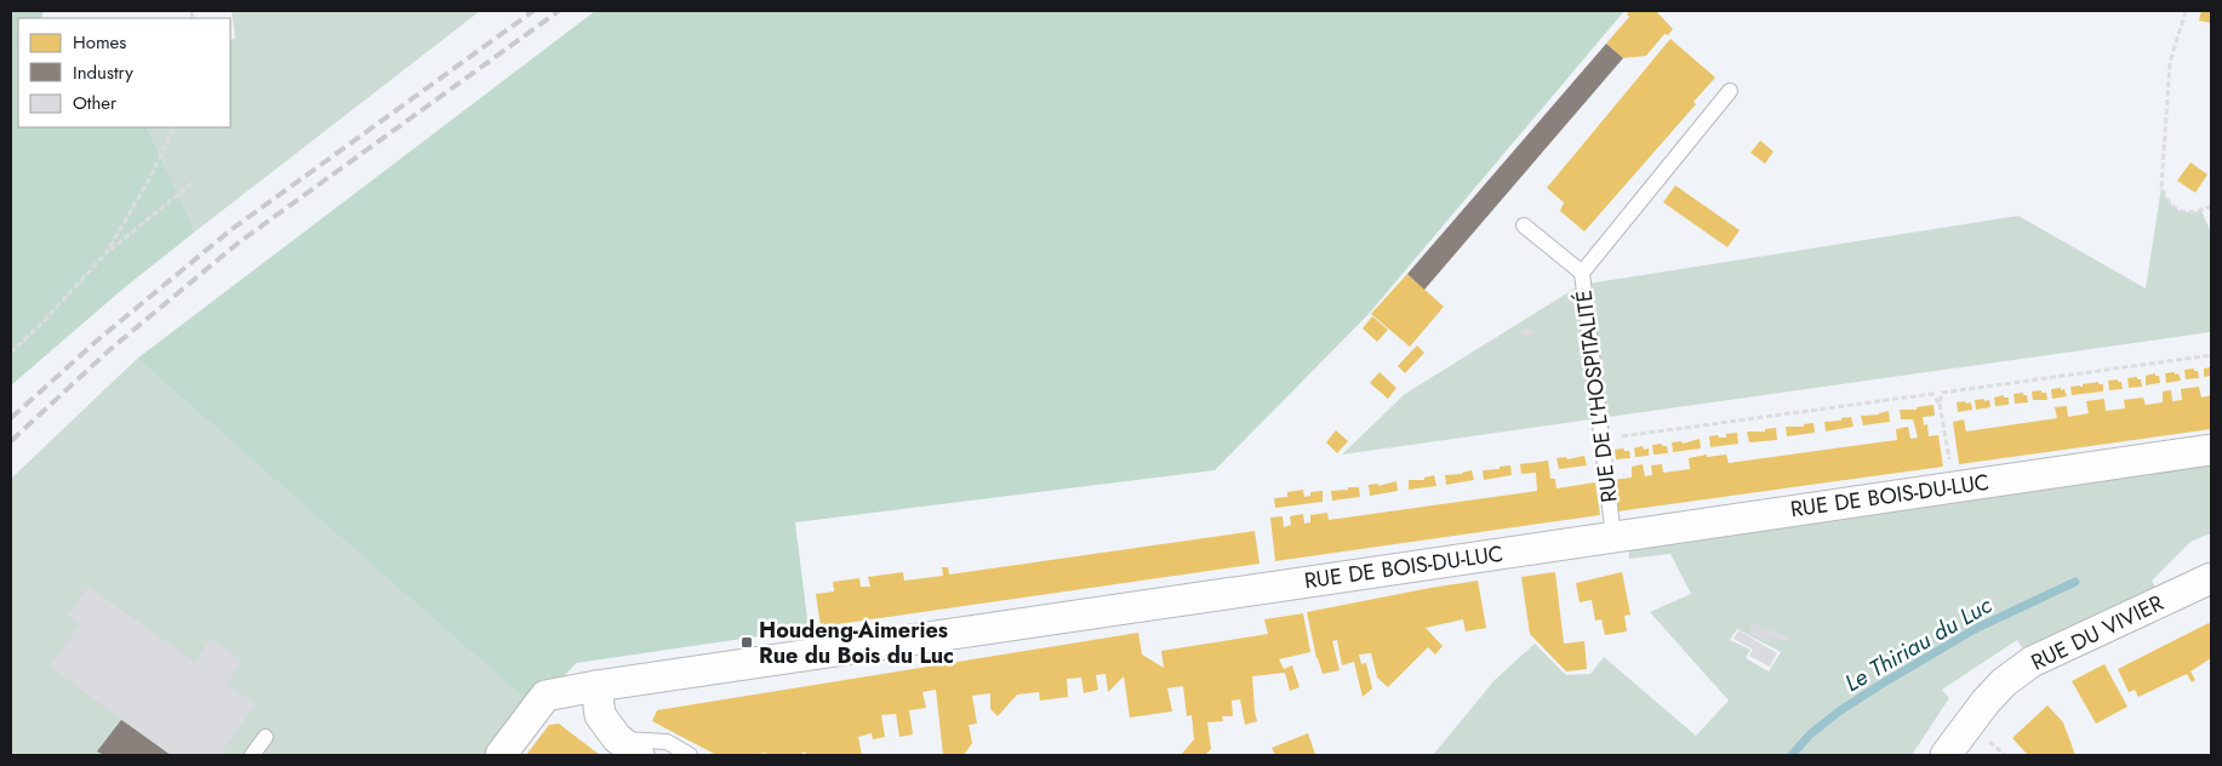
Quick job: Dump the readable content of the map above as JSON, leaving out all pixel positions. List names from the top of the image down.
{
  "streets": {
    "street": ["RUE DE BOIS-DU-LUC", "RUE DU VIVIER"],
    "lane": ["RUE DE L'HOSPITALITÉ"]
  },
  "crossings": [
    ["RUE DE L'HOSPITALITÉ", "RUE DE BOIS-DU-LUC"]
  ],
  "water": ["Le Thiriau du Luc"],
  "places": {
    "transit": ["Houdeng-Aimeries Rue du Bois du Luc"]
  },
  "legend": ["Homes", "Industry", "Other"]
}
